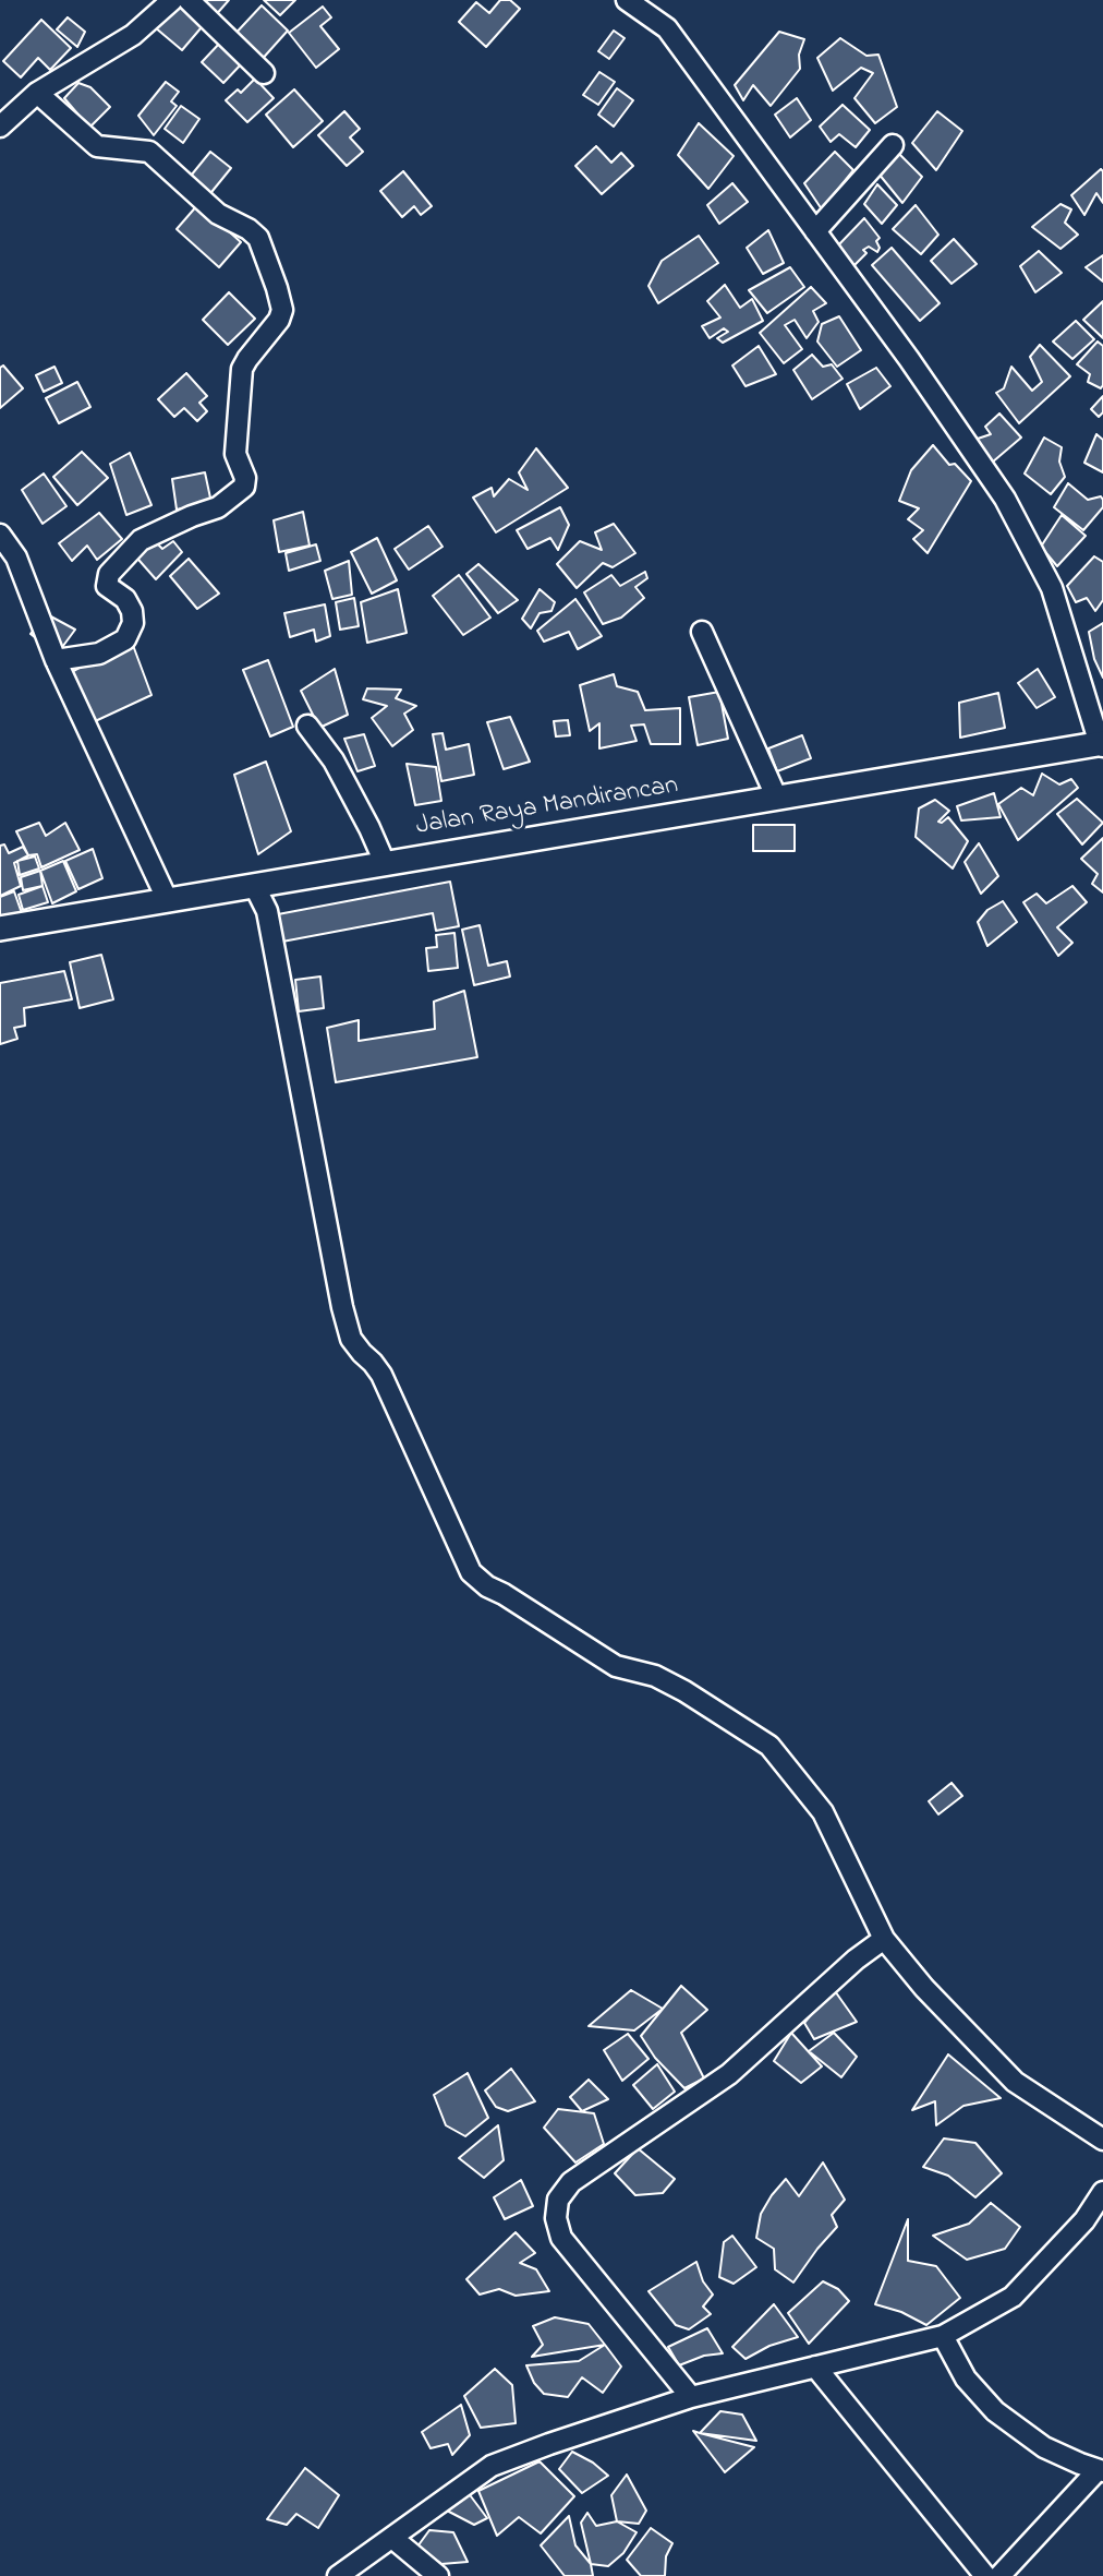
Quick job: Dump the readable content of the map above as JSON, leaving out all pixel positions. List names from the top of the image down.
{
  "streets": {
    "street": ["Jalan Raya Mandirancan"]
  }
}
